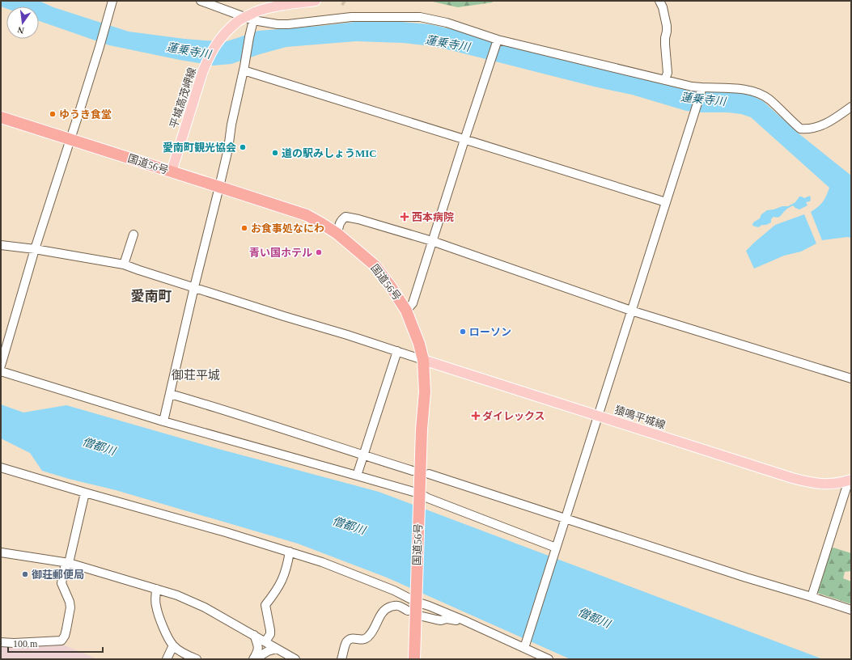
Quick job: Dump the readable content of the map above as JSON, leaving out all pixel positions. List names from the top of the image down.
{
  "streets": {
    "highway": ["国道56号"],
    "main road": ["平城高茂岬線", "猿鳴平城線"]
  },
  "crossings": [
    ["平城高茂岬線", "国道56号"],
    ["国道56号", "猿鳴平城線"]
  ],
  "districts": ["愛南町", "御荘平城"],
  "water": ["蓮乗寺川", "僧都川"],
  "places": {
    "other": [
      "ゆうき食堂",
      "愛南町観光協会",
      "道の駅みしょうMIC",
      "お食事処なにわ",
      "青い国ホテル",
      "ローソン",
      "御荘郵便局"
    ],
    "health": ["西本病院", "ダイレックス"]
  },
  "scale_bar": "100 m",
  "north": "bottom"
}
